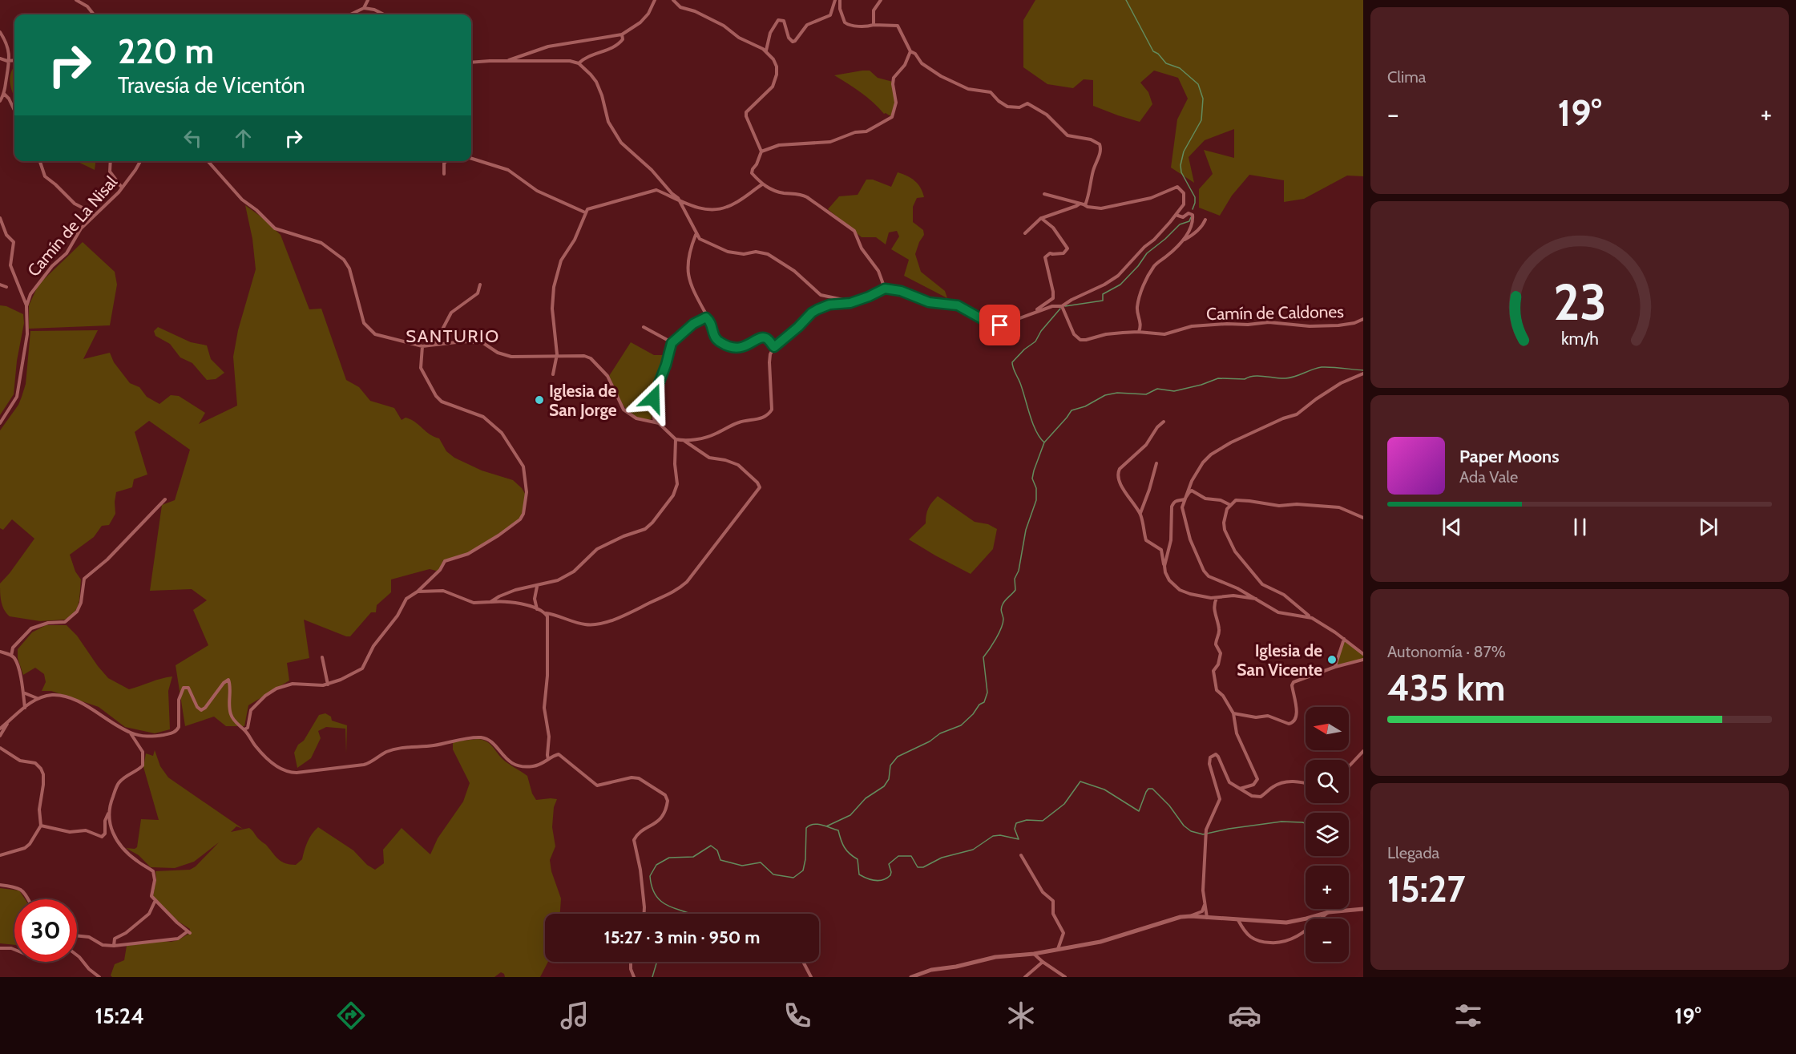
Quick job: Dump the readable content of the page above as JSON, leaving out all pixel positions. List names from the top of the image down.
{
  "streets": {
    "street": ["Camín de La Nisal", "Camín de Caldones"]
  },
  "districts": ["SANTURIO"],
  "places": ["Iglesia de San Jorge", "Iglesia de San Vicente"],
  "north": "left",
  "page": {
    "tile": [
      "Clima",
      ["Autonomía · 87%", "435 km"],
      ["Llegada", "15:27"]
    ],
    "turn": ["220 m", "Travesía de Vicentón"],
    "heat": ["−", "19°", "+"],
    "song": ["Paper Moons", "Ada Vale"],
    "map_buttons": ["+", "−"],
    "limit": "30",
    "trip": "15:27 · 3 min · 950 m",
    "tabs": ["15:24", "19°"],
    "gauge": ["23", "km/h"]
  }
}
